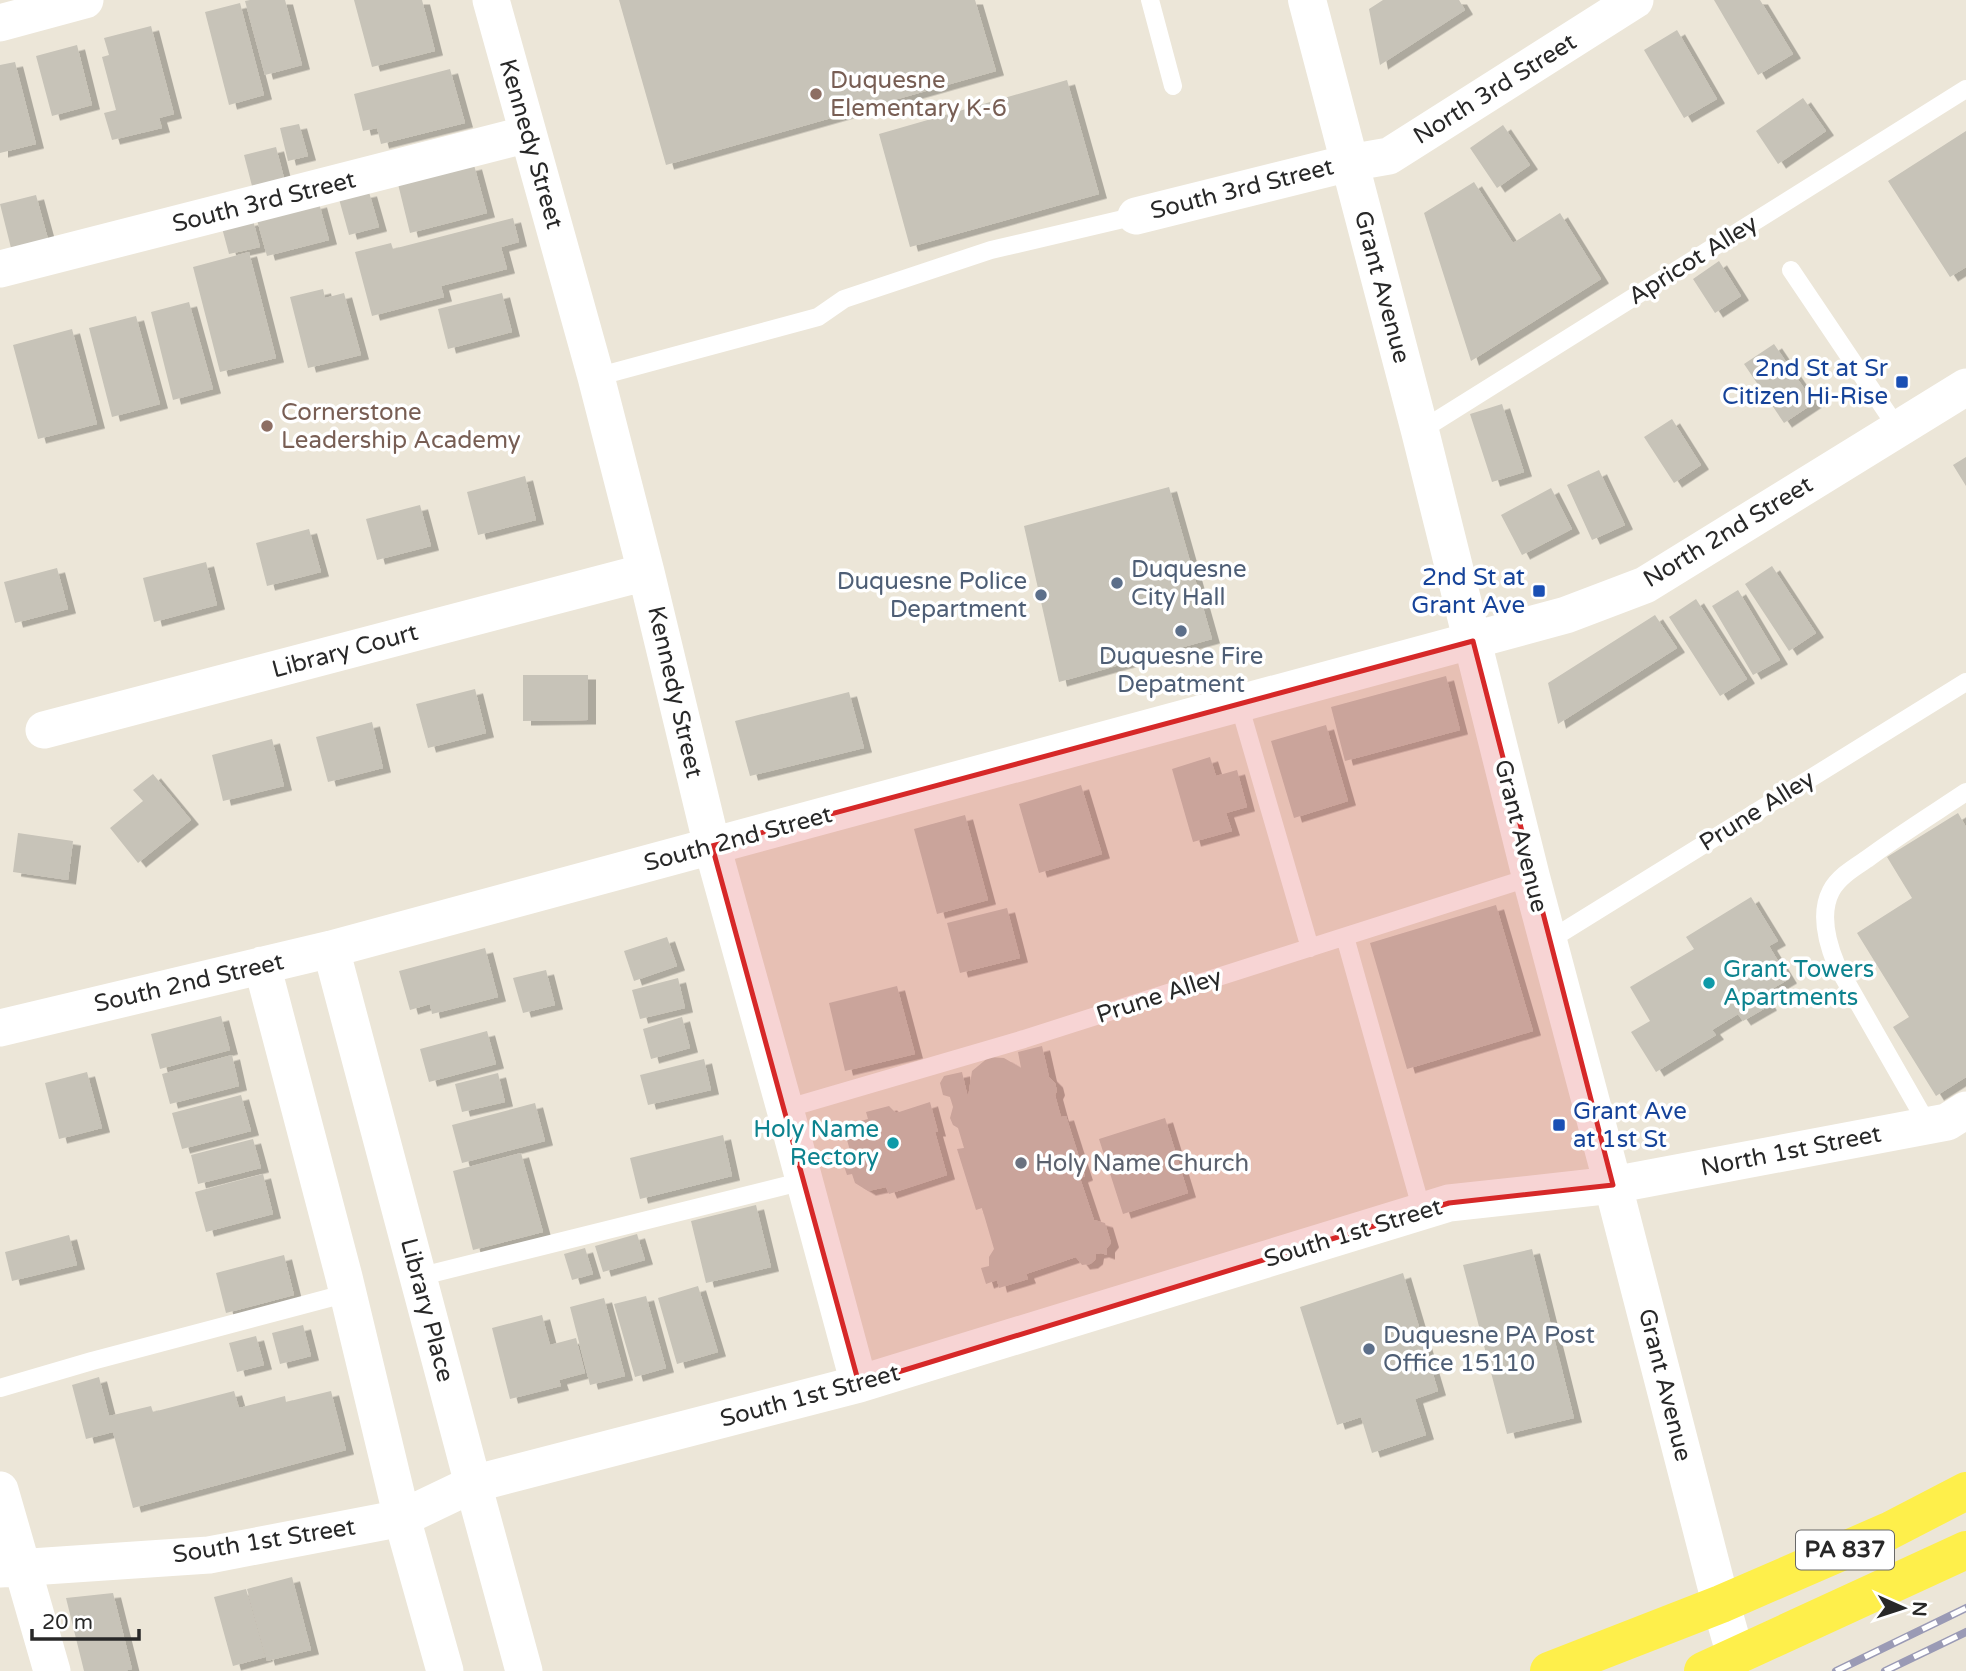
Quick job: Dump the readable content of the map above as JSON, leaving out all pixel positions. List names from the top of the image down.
{
  "streets": {
    "main road": ["PA 837"],
    "street": [
      "North 3rd Street",
      "Kennedy Street",
      "South 3rd Street",
      "Grant Avenue",
      "North 2nd Street",
      "Library Court",
      "South 2nd Street",
      "North 1st Street",
      "South 1st Street",
      "Library Place"
    ],
    "lane": ["Apricot Alley", "Prune Alley"]
  },
  "crossings": [
    ["North 3rd Street", "South 3rd Street"],
    ["North 3rd Street", "Grant Avenue"],
    ["Kennedy Street", "South 3rd Street"],
    ["Kennedy Street", "Library Court"],
    ["Kennedy Street", "Prune Alley"],
    ["Kennedy Street", "South 2nd Street"],
    ["Kennedy Street", "South 1st Street"],
    ["South 3rd Street", "Grant Avenue"],
    ["Apricot Alley", "Grant Avenue"],
    ["Grant Avenue", "North 2nd Street"],
    ["Grant Avenue", "Prune Alley"],
    ["Grant Avenue", "South 2nd Street"],
    ["Grant Avenue", "North 1st Street"],
    ["Grant Avenue", "South 1st Street"],
    ["Grant Avenue", "PA 837"],
    ["North 2nd Street", "South 2nd Street"],
    ["South 2nd Street", "Library Place"],
    ["North 1st Street", "South 1st Street"],
    ["South 1st Street", "Library Place"]
  ],
  "places": {
    "other": [
      "Duquesne Elementary K-6",
      "Cornerstone Leadership Academy",
      "Duquesne City Hall",
      "Duquesne Police Department",
      "Duquesne Fire Depatment",
      "Grant Towers Apartments",
      "Holy Name Rectory",
      "Holy Name Church",
      "Duquesne PA Post Office 15110"
    ],
    "transit": ["2nd St at Sr Citizen Hi-Rise", "2nd St at Grant Ave", "Grant Ave at 1st St"]
  },
  "scale_bar": "20 m",
  "north": "right"
}
